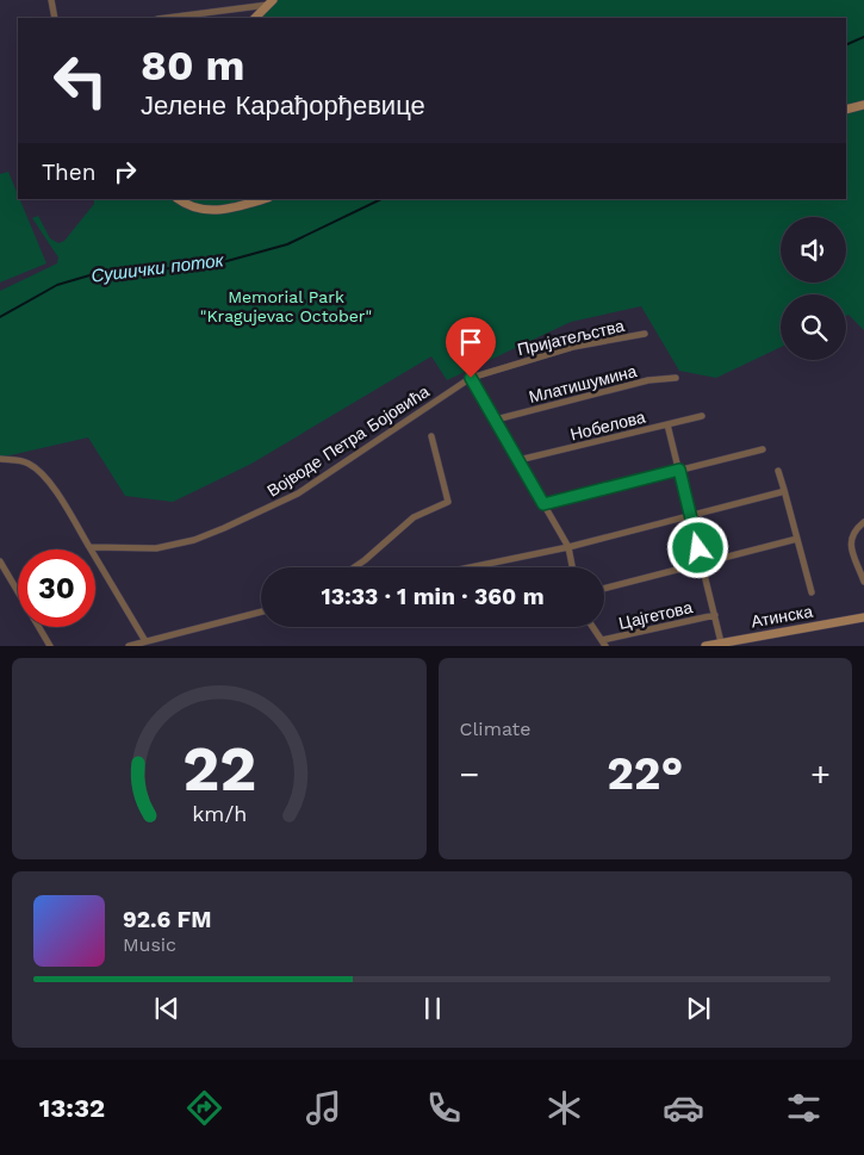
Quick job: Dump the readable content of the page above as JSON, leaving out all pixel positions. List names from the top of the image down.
{
  "streets": {
    "street": [
      "Пријатељства",
      "Млатишумина",
      "Нобелова",
      "Војводе Петра Бојовића",
      "Цајгетова",
      "Атинска"
    ]
  },
  "crossings": [
    ["Пријатељства", "Војводе Петра Бојовића"]
  ],
  "water": ["Сушички поток"],
  "parks": ["Memorial Park \"Kragujevac October\""],
  "page": {
    "turn": ["80 m", "Јелене Карађорђевице"],
    "then": "Then",
    "limit": "30",
    "trip": "13:33 · 1 min · 360 m",
    "tile": "Climate",
    "heat": ["−", "22°", "+"],
    "song": ["92.6 FM", "Music"],
    "tabs": "13:32",
    "gauge": ["22", "km/h"]
  }
}
